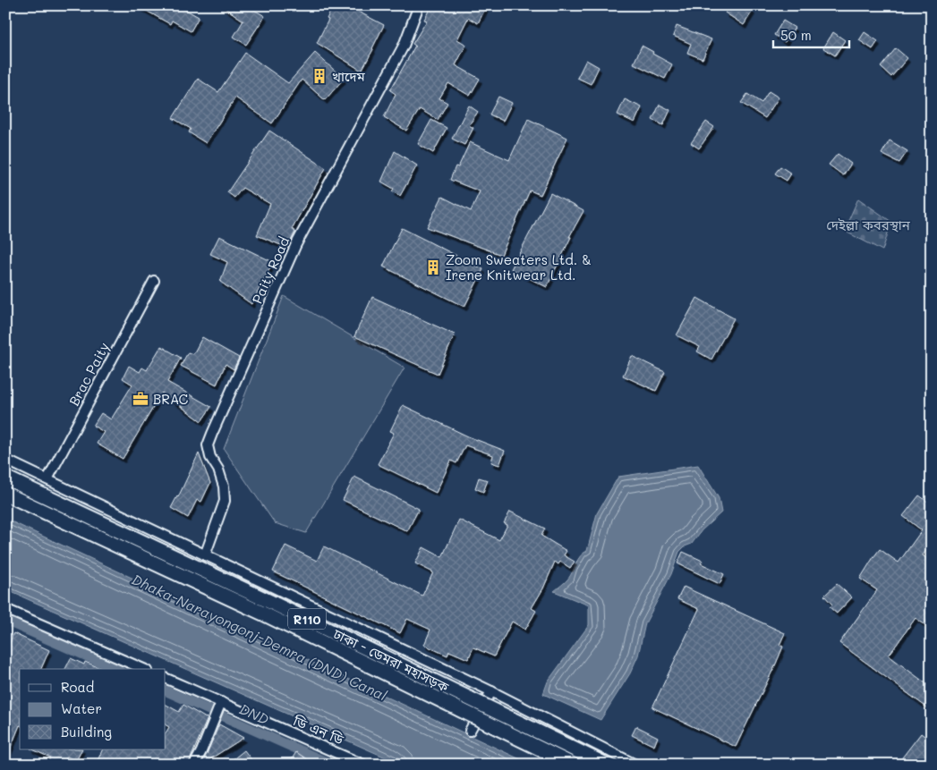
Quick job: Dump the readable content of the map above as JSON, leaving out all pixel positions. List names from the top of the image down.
{
  "streets": {
    "main road": ["R110", "ঢাকা - ডেমরা মহাসড়ক"],
    "street": ["Paity Road", "Brac Paity", "ডি এন ডি"]
  },
  "water": ["Dhaka-Narayongonj-Demra (DND) Canal", "DND"],
  "parks": ["দেইল্লা কবরস্থান"],
  "places": {
    "building": ["খাদেম", "Zoom Sweaters Ltd. & Irene Knitwear Ltd."],
    "office": ["BRAC"]
  },
  "legend": ["Road", "Water", "Building"],
  "scale_bar": "50 m"
}
